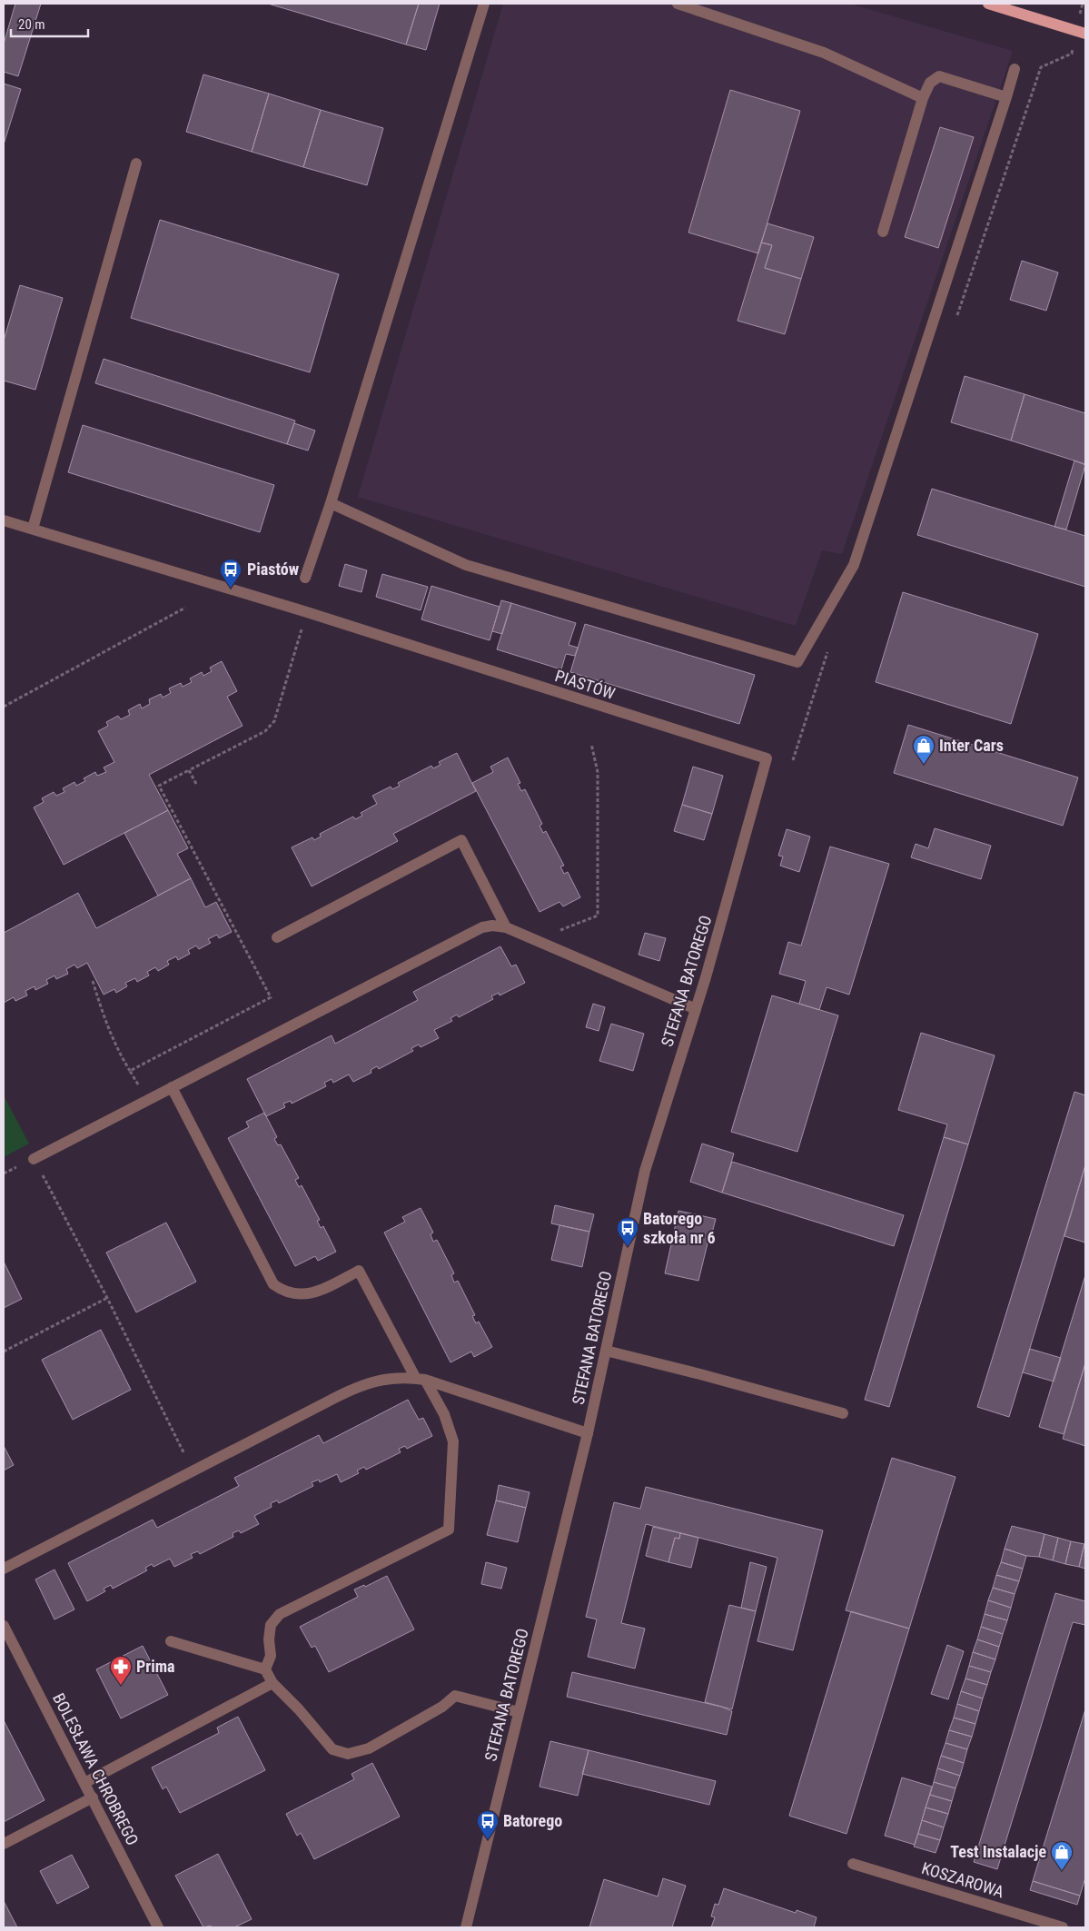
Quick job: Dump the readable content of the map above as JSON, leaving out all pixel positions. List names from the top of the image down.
{
  "streets": {
    "street": [
      "PIASTÓW",
      "STEFANA BATOREGO",
      "BOLESŁAWA CHROBREGO",
      "KOSZAROWA"
    ]
  },
  "crossings": [
    ["PIASTÓW", "STEFANA BATOREGO"]
  ],
  "places": {
    "bus stop": ["Piastów", "Batorego szkoła nr 6", "Batorego"],
    "shop": ["Inter Cars", "Test Instalacje"],
    "pharmacy": ["Prima"]
  },
  "scale_bar": "20 m"
}
